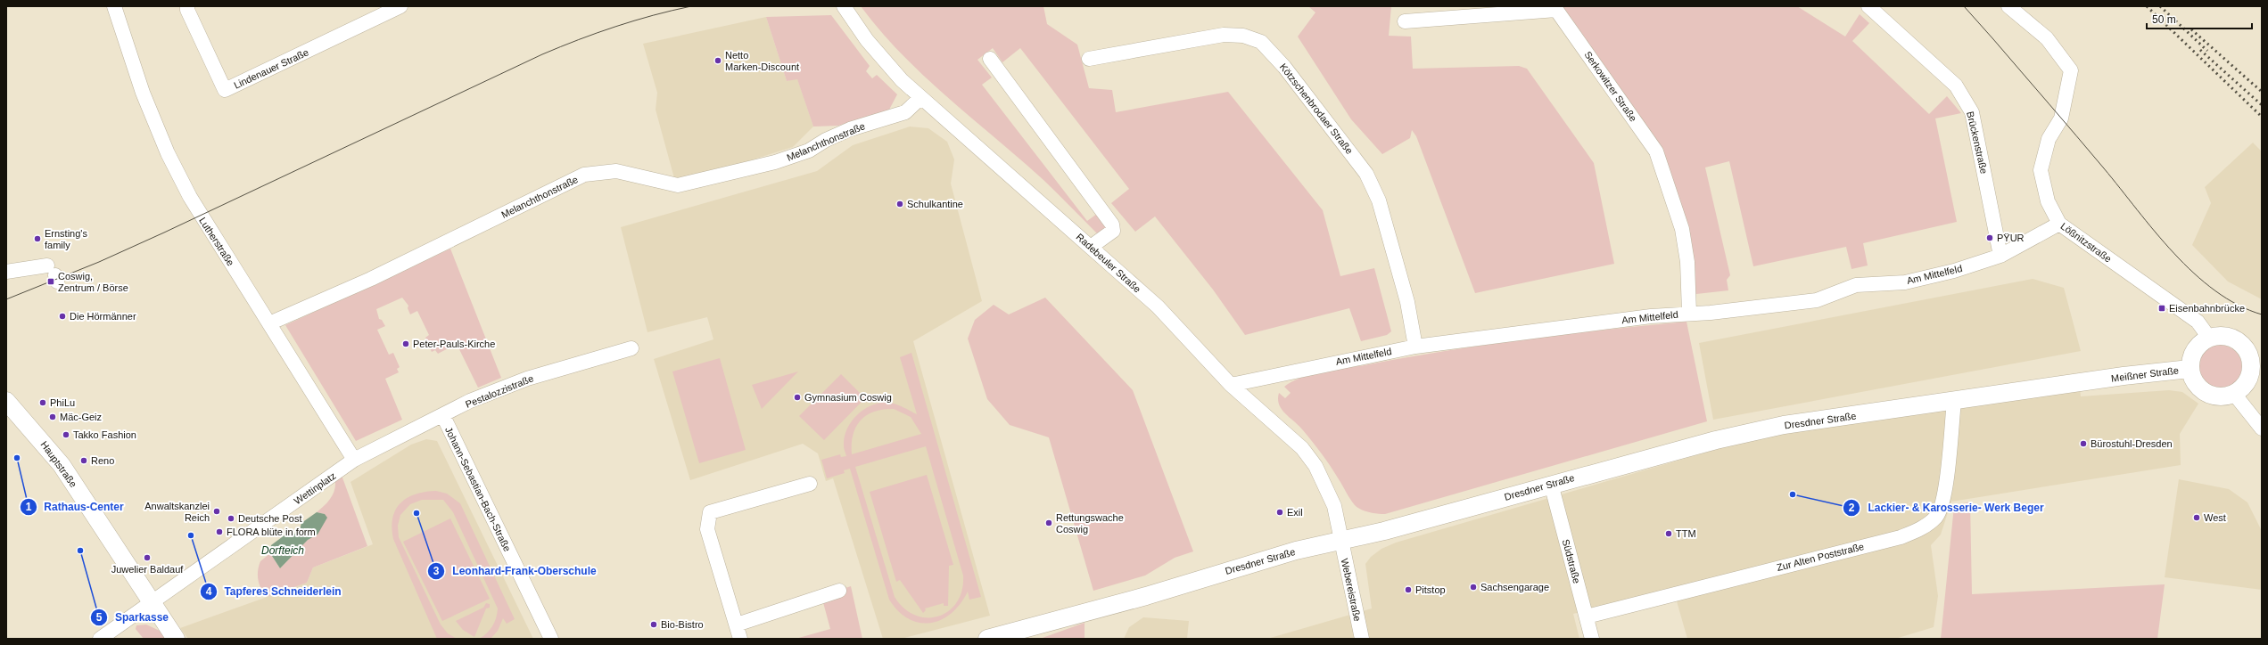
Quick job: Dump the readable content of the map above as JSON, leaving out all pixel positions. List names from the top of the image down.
{
  "streets": {
    "main road": ["Meißner Straße", "Dresdner Straße", "Hauptstraße"],
    "street": [
      "Lindenauer Straße",
      "Serkowitzer Straße",
      "Kötzschenbrodaer Straße",
      "Melanchthonstraße",
      "Brückenstraße",
      "Lutherstraße",
      "Lößnitzstraße",
      "Radebeuler Straße",
      "Am Mittelfeld",
      "Pestalozzistraße",
      "Wettinplatz",
      "Johann-Sebastian-Bach-Straße",
      "Zur Alten Poststraße",
      "Südstraße",
      "Webereistraße"
    ]
  },
  "crossings": [
    ["Serkowitzer Straße", "Am Mittelfeld"],
    ["Kötzschenbrodaer Straße", "Am Mittelfeld"],
    ["Melanchthonstraße", "Lutherstraße"],
    ["Melanchthonstraße", "Radebeuler Straße"],
    ["Brückenstraße", "Am Mittelfeld"],
    ["Lutherstraße", "Pestalozzistraße"],
    ["Lutherstraße", "Wettinplatz"],
    ["Lößnitzstraße", "Am Mittelfeld"],
    ["Lößnitzstraße", "Meißner Straße"],
    ["Radebeuler Straße", "Am Mittelfeld"],
    ["Radebeuler Straße", "Dresdner Straße"],
    ["Radebeuler Straße", "Webereistraße"],
    ["Meißner Straße", "Dresdner Straße"],
    ["Pestalozzistraße", "Wettinplatz"],
    ["Pestalozzistraße", "Johann-Sebastian-Bach-Straße"],
    ["Dresdner Straße", "Zur Alten Poststraße"],
    ["Dresdner Straße", "Südstraße"],
    ["Dresdner Straße", "Webereistraße"],
    ["Hauptstraße", "Wettinplatz"],
    ["Zur Alten Poststraße", "Südstraße"]
  ],
  "water": ["Dorfteich"],
  "places": {
    "other": [
      "Netto Marken-Discount",
      "Schulkantine",
      "PŸUR",
      "Ernsting's family",
      "Die Hörmänner",
      "Peter-Pauls-Kirche",
      "Gymnasium Coswig",
      "PhiLu",
      "Mäc-Geiz",
      "Takko Fashion",
      "Bürostuhl-Dresden",
      "Rathaus-Center",
      "Reno",
      "Lackier- & Karosserie- Werk Beger",
      "Anwaltskanzlei Reich",
      "Exil",
      "Leonhard-Frank-Oberschule",
      "West",
      "Deutsche Post",
      "Rettungswache Coswig",
      "FLORA blüte in form",
      "TTM",
      "Tapferes Schneiderlein",
      "Sparkasse",
      "Juwelier Baldauf",
      "Sachsengarage",
      "Pitstop",
      "Bio-Bistro"
    ],
    "transit": ["Coswig, Zentrum / Börse", "Eisenbahnbrücke"]
  },
  "scale_bar": "50 m"
}
